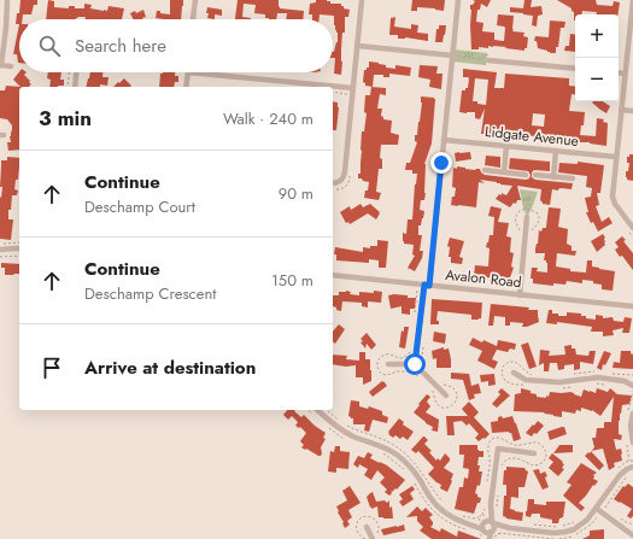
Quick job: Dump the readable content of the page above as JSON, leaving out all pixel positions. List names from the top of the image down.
{
  "streets": {
    "street": ["Lidgate Avenue", "Avalon Road"]
  },
  "page": {
    "map_buttons": ["+", "−"],
    "search": "Search here",
    "heading": ["3 min", "Walk · 240 m"],
    "list": [
      ["Continue", "Deschamp Court", "90 m"],
      ["Continue", "Deschamp Crescent", "150 m"],
      "Arrive at destination"
    ]
  }
}
